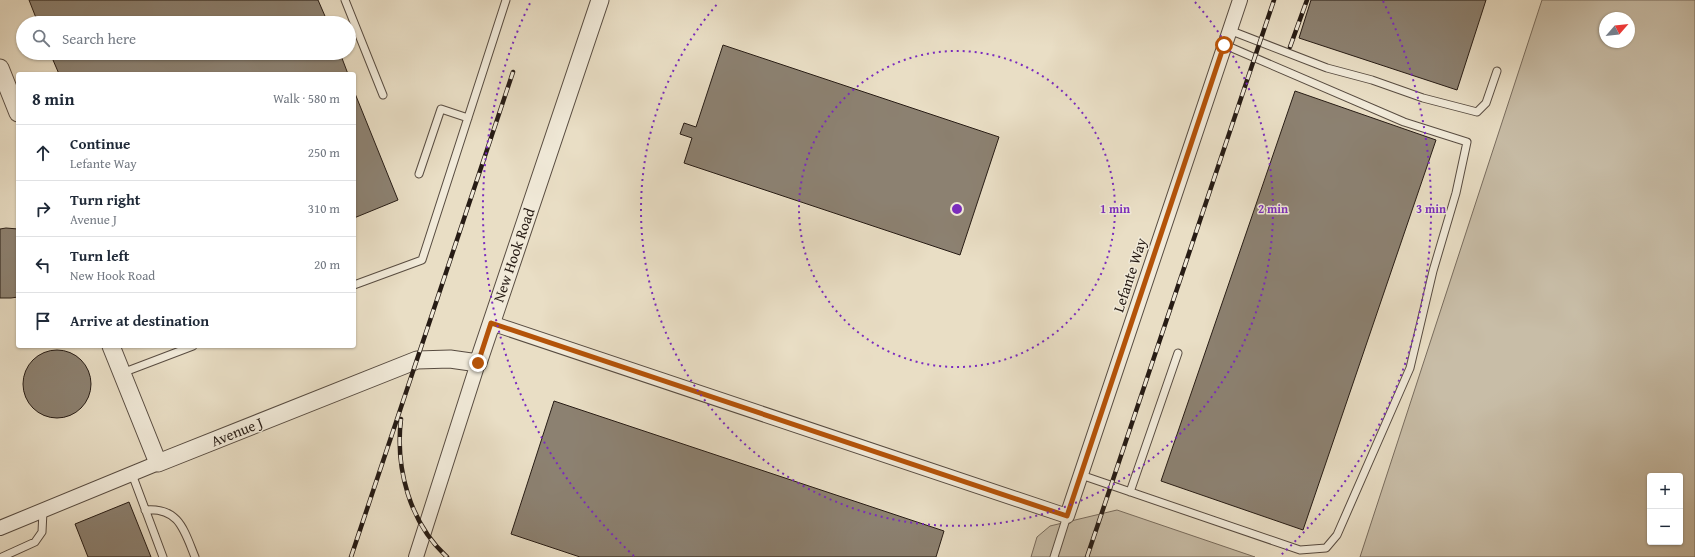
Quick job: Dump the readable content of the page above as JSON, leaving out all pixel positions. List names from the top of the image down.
{
  "streets": {
    "street": ["New Hook Road", "Lefante Way", "Avenue J"]
  },
  "crossings": [
    ["New Hook Road", "Avenue J"]
  ],
  "north": "top right",
  "page": {
    "search": "Search here",
    "heading": ["8 min", "Walk · 580 m"],
    "list": [
      ["Continue", "Lefante Way", "250 m"],
      ["Turn right", "Avenue J", "310 m"],
      ["Turn left", "New Hook Road", "20 m"],
      "Arrive at destination"
    ],
    "map_buttons": ["+", "−"]
  },
  "rings": ["1 min", "2 min", "3 min"]
}
